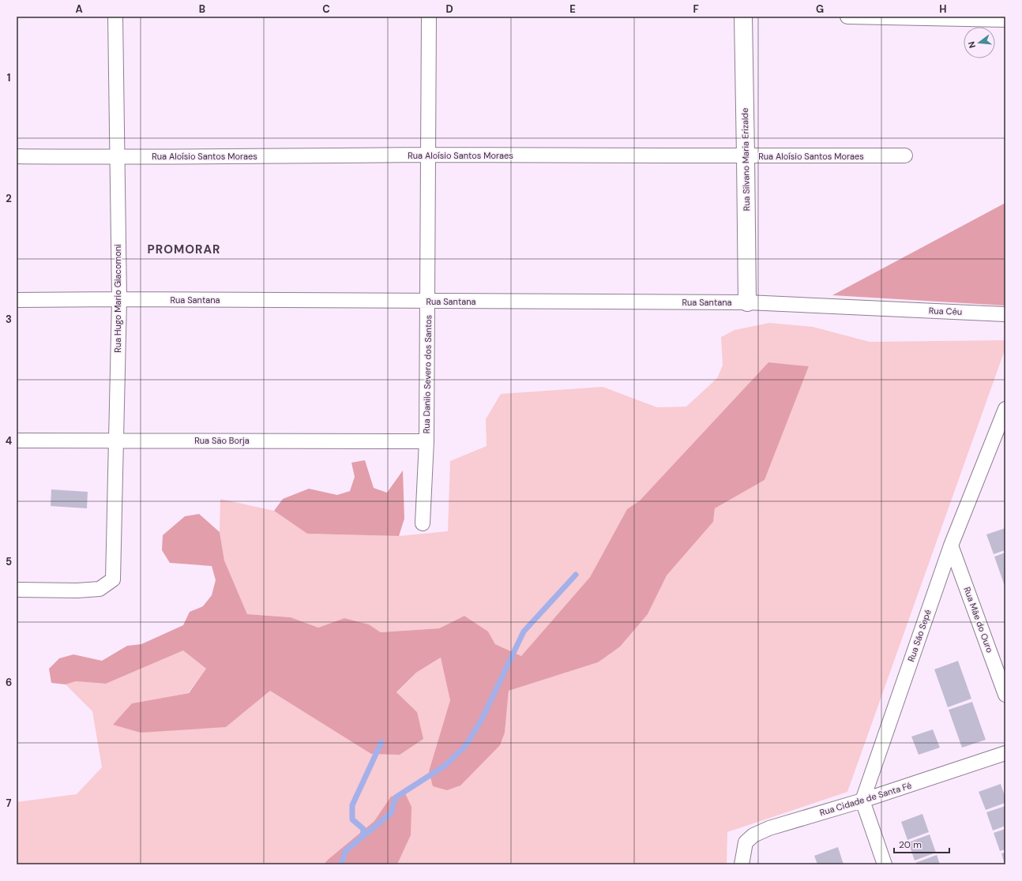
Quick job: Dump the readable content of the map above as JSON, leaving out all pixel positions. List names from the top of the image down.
{
  "streets": {
    "street": [
      "Rua Aloísio Santos Moraes",
      "Rua Silvano Maria Erizalde",
      "Rua Hugo Mario Giacomoni",
      "Rua Santana",
      "Rua Céu",
      "Rua Danilo Severo dos Santos",
      "Rua São Borja",
      "Rua Mãe do Ouro",
      "Rua São Sepé",
      "Rua Cidade de Santa Fé"
    ]
  },
  "crossings": [
    ["Rua Aloísio Santos Moraes", "Rua Silvano Maria Erizalde"],
    ["Rua Aloísio Santos Moraes", "Rua Hugo Mario Giacomoni"],
    ["Rua Aloísio Santos Moraes", "Rua Danilo Severo dos Santos"],
    ["Rua Silvano Maria Erizalde", "Rua Santana"],
    ["Rua Hugo Mario Giacomoni", "Rua Santana"],
    ["Rua Hugo Mario Giacomoni", "Rua São Borja"],
    ["Rua Santana", "Rua Céu"],
    ["Rua Santana", "Rua Danilo Severo dos Santos"],
    ["Rua Danilo Severo dos Santos", "Rua São Borja"],
    ["Rua Mãe do Ouro", "Rua São Sepé"],
    ["Rua São Sepé", "Rua Cidade de Santa Fé"]
  ],
  "districts": ["PROMORAR"],
  "scale_bar": "20 m",
  "north": "left",
  "grid": {
    "columns": [
      "A",
      "B",
      "C",
      "D",
      "E",
      "F",
      "G",
      "H"
    ],
    "rows": [
      "1",
      "2",
      "3",
      "4",
      "5",
      "6",
      "7"
    ]
  }
}
